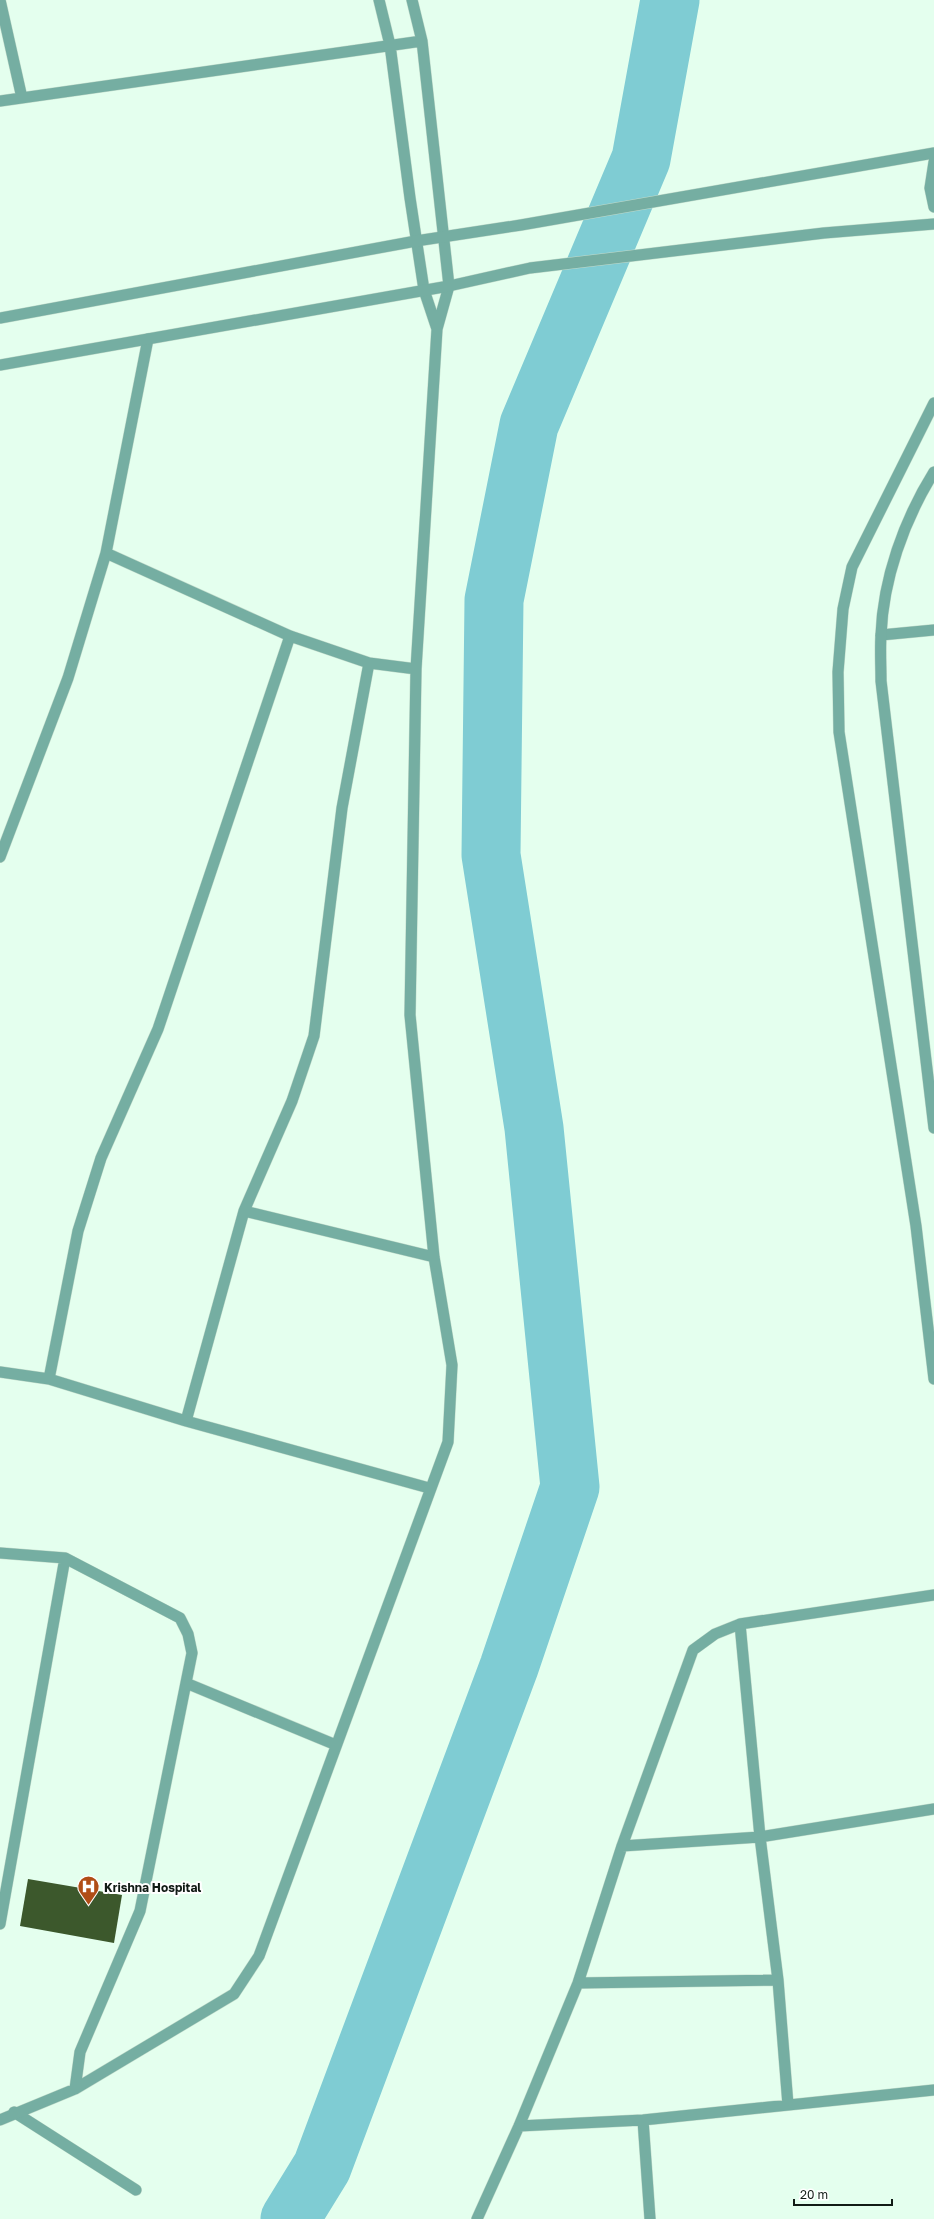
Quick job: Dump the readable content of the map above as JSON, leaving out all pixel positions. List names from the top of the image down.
{
  "places": {
    "hospital": ["Krishna Hospital"]
  },
  "scale_bar": "20 m"
}
